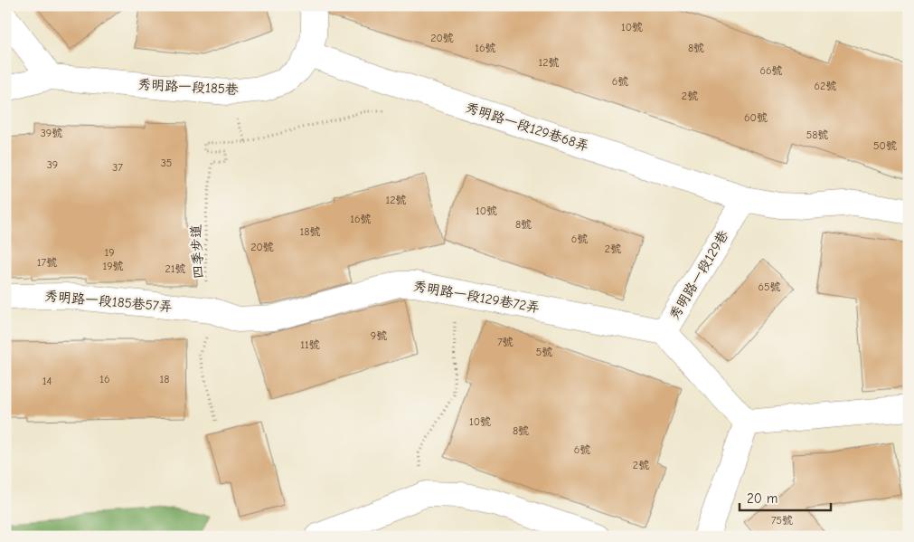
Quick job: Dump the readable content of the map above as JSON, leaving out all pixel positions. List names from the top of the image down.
{
  "streets": {
    "lane": [
      "秀明路一段185巷",
      "秀明路一段129巷68弄",
      "秀明路一段129巷",
      "秀明路一段129巷72弄",
      "秀明路一段185巷57弄"
    ],
    "path": ["四季步道"]
  },
  "crossings": [
    ["秀明路一段185巷", "秀明路一段129巷68弄"],
    ["秀明路一段129巷68弄", "秀明路一段129巷"],
    ["四季步道", "秀明路一段129巷72弄"],
    ["四季步道", "秀明路一段185巷57弄"],
    ["秀明路一段129巷", "秀明路一段129巷72弄"],
    ["秀明路一段129巷72弄", "秀明路一段185巷57弄"]
  ],
  "house_numbers": [
    "10號",
    "20號",
    "16號",
    "8號",
    "12號",
    "66號",
    "6號",
    "62號",
    "2號",
    "60號",
    "39號",
    "58號",
    "50號",
    "35",
    "39",
    "37",
    "12號",
    "10號",
    "16號",
    "8號",
    "18號",
    "6號",
    "20號",
    "2號",
    "19",
    "17號",
    "19號",
    "21號",
    "65號",
    "9號",
    "7號",
    "11號",
    "5號",
    "16",
    "18",
    "14",
    "10號",
    "8號",
    "6號",
    "2號",
    "75號"
  ],
  "scale_bar": "20 m"
}
